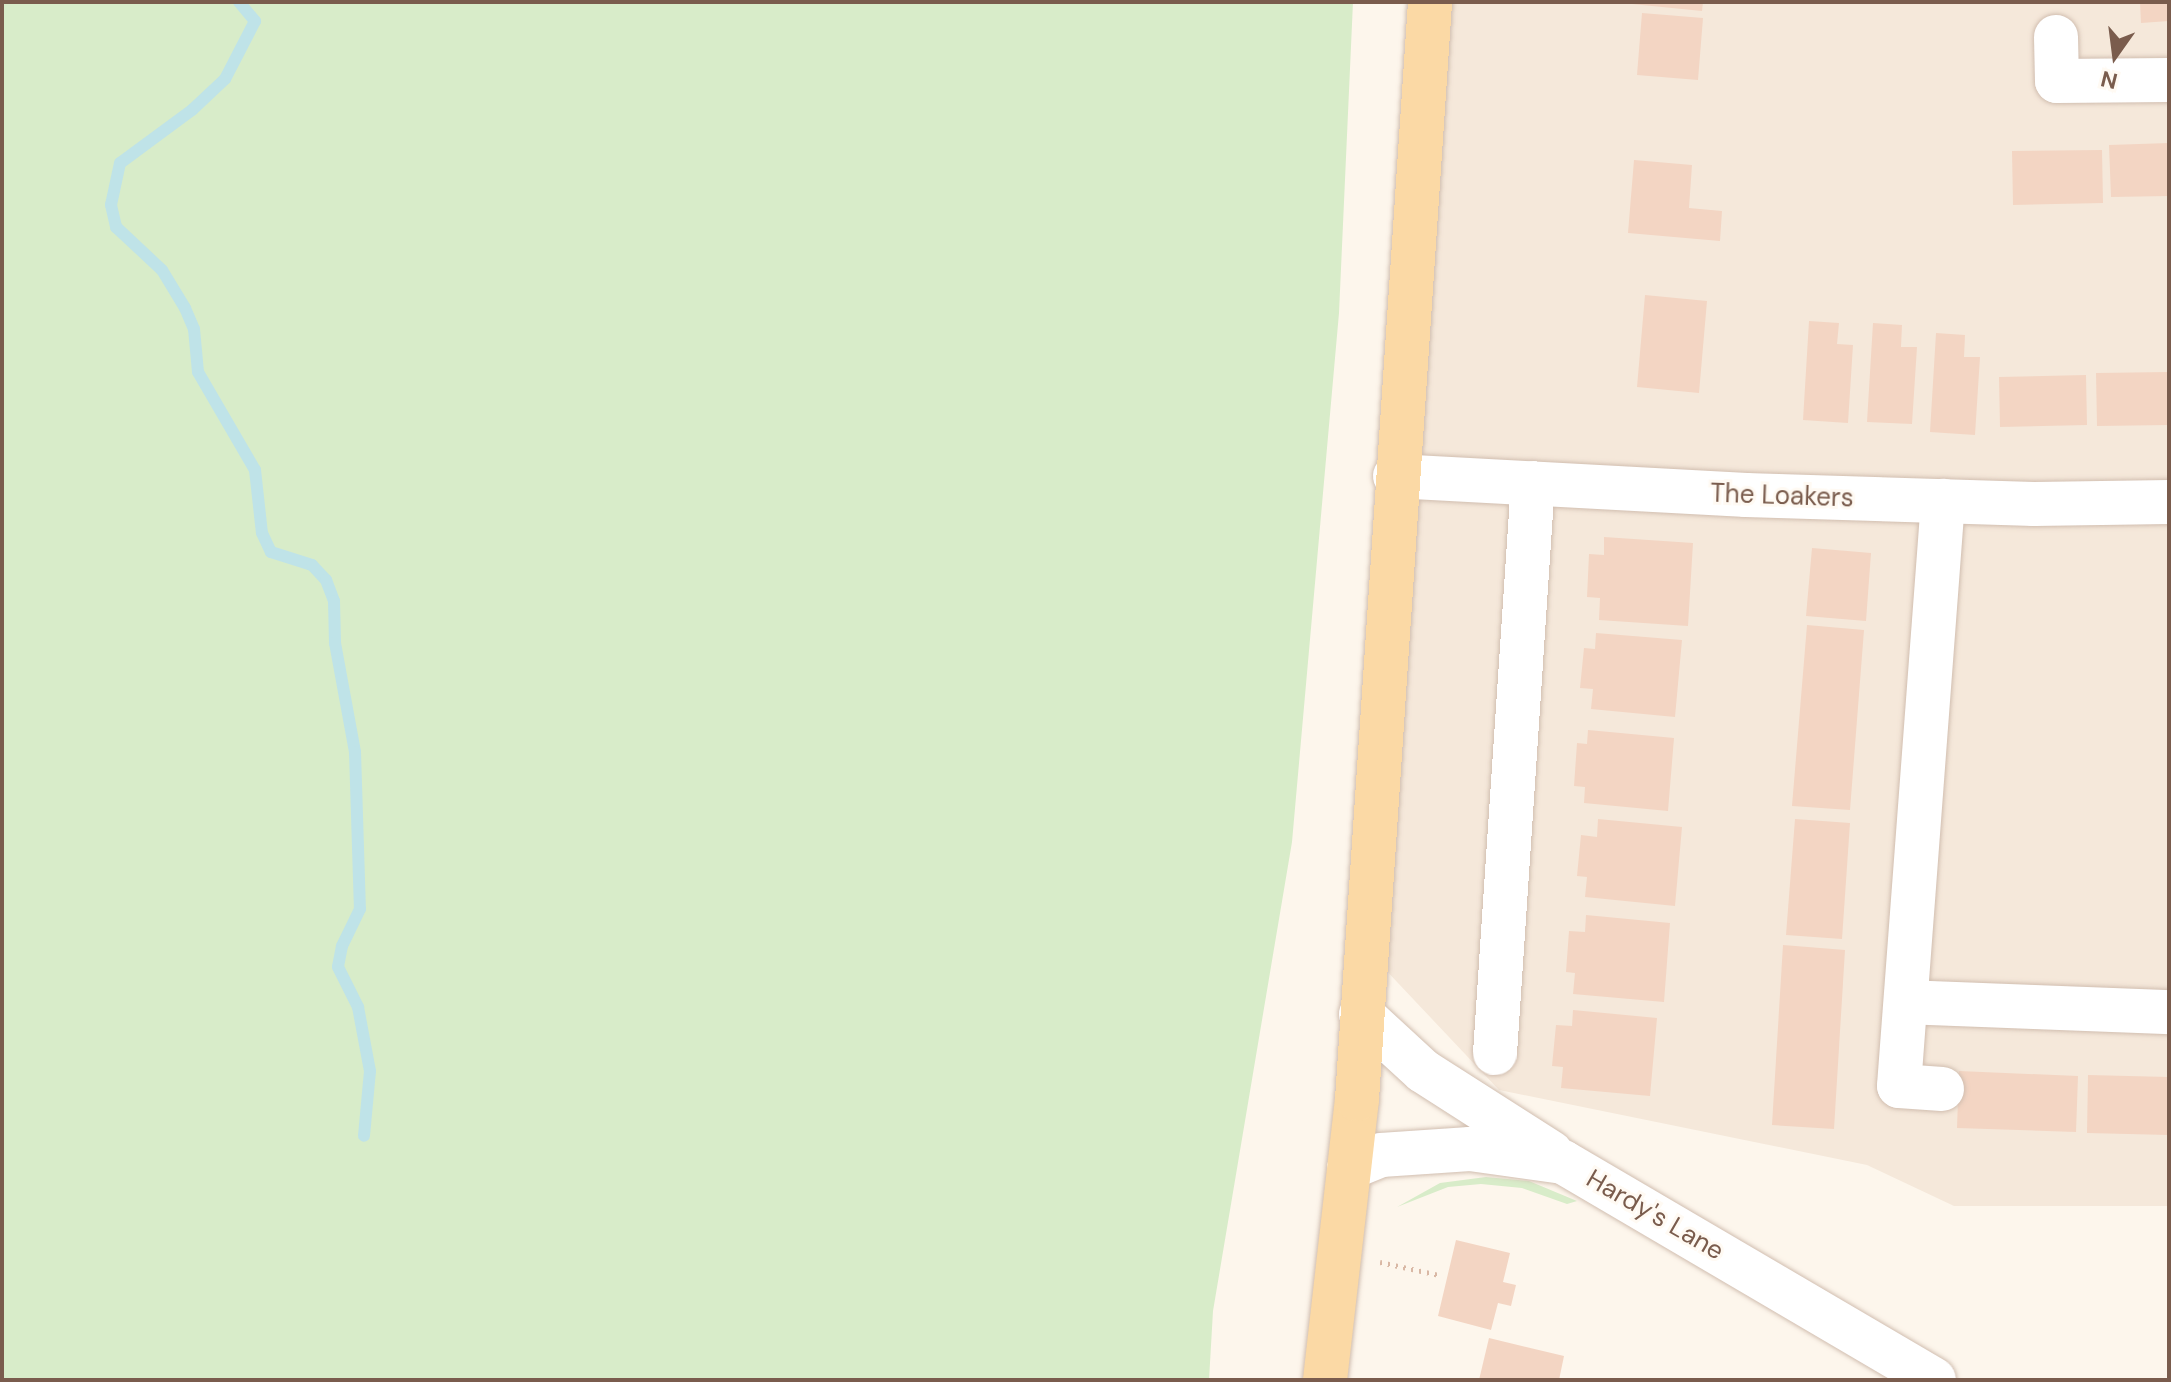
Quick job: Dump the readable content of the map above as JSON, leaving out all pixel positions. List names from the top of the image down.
{
  "streets": {
    "street": ["The Loakers", "Hardy's Lane"]
  },
  "north": "bottom"
}
